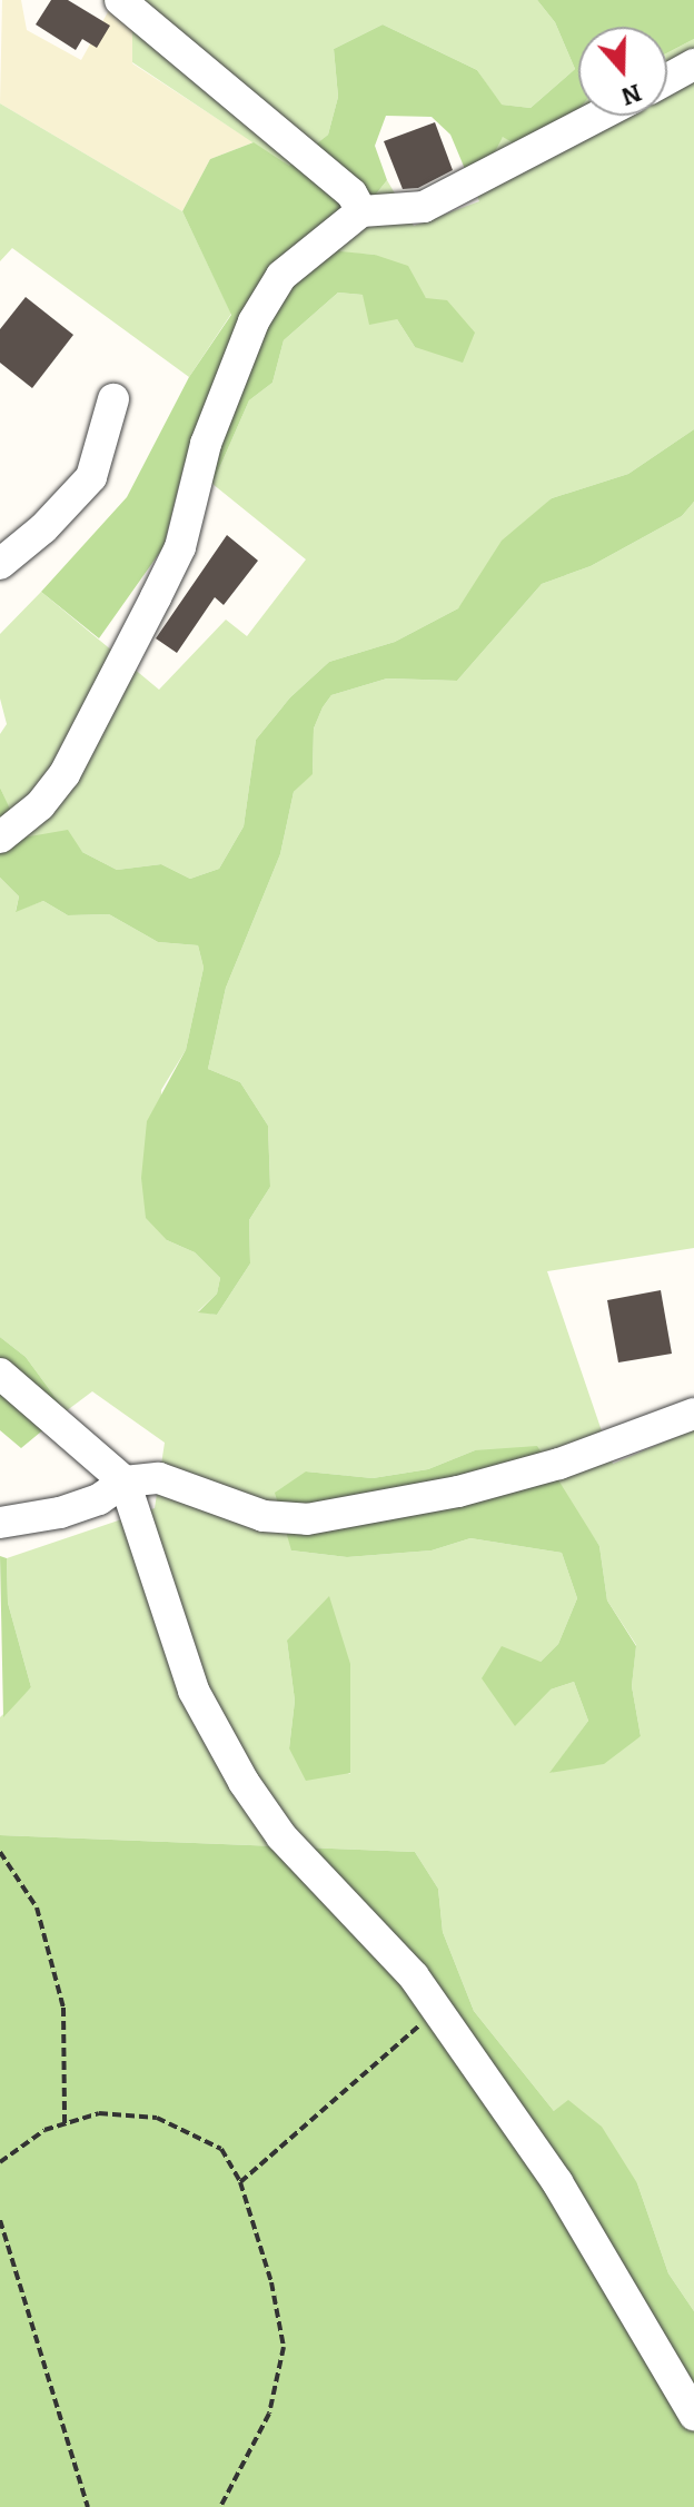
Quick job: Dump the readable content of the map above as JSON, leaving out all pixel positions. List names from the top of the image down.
{
  "north": "bottom"
}
